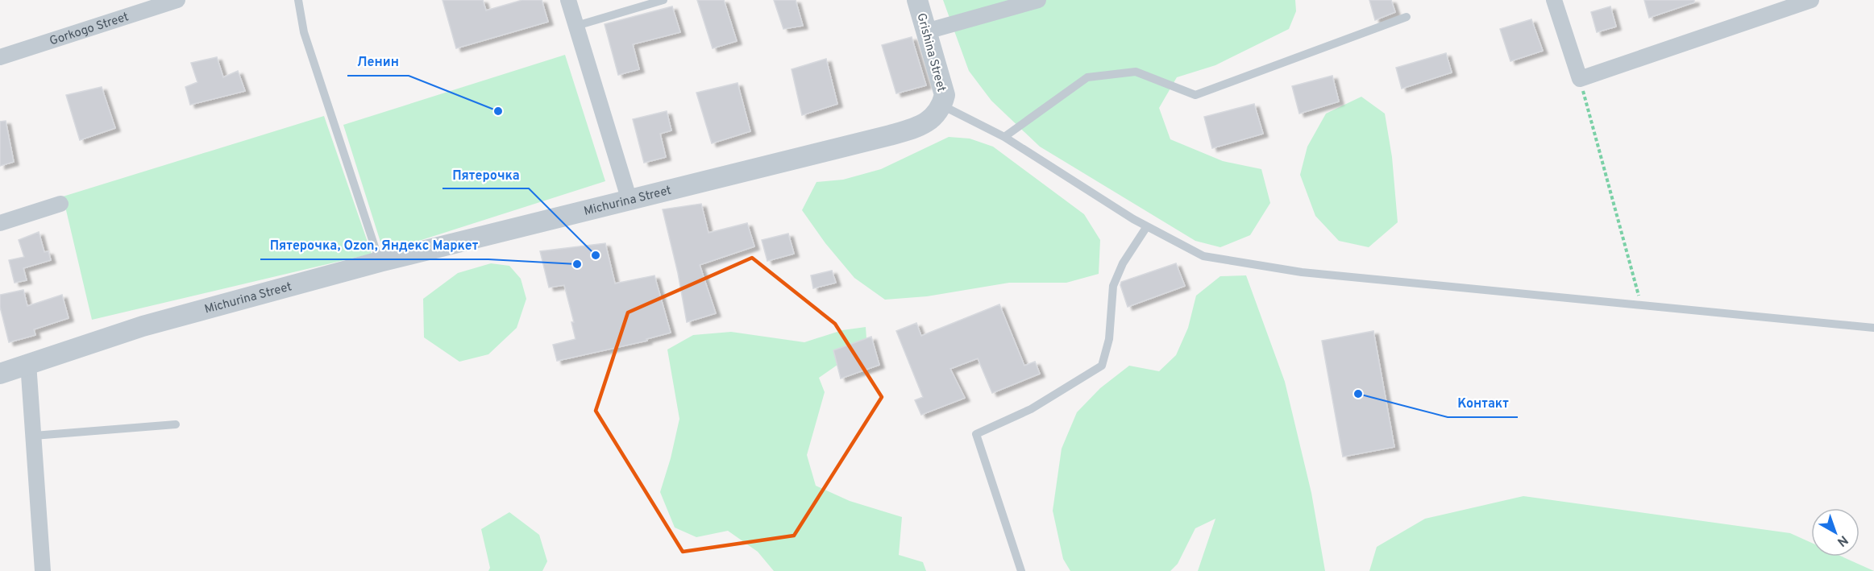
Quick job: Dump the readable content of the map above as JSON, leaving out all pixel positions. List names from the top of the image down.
{
  "streets": {
    "street": ["Gorkogo Street", "Grishina Street", "Michurina Street"]
  },
  "crossings": [
    ["Grishina Street", "Michurina Street"]
  ],
  "places": [
    "Ленин",
    "Пятерочка",
    "Пятерочка, Ozon, Яндекс Маркет",
    "Контакт"
  ],
  "north": "bottom right"
}
